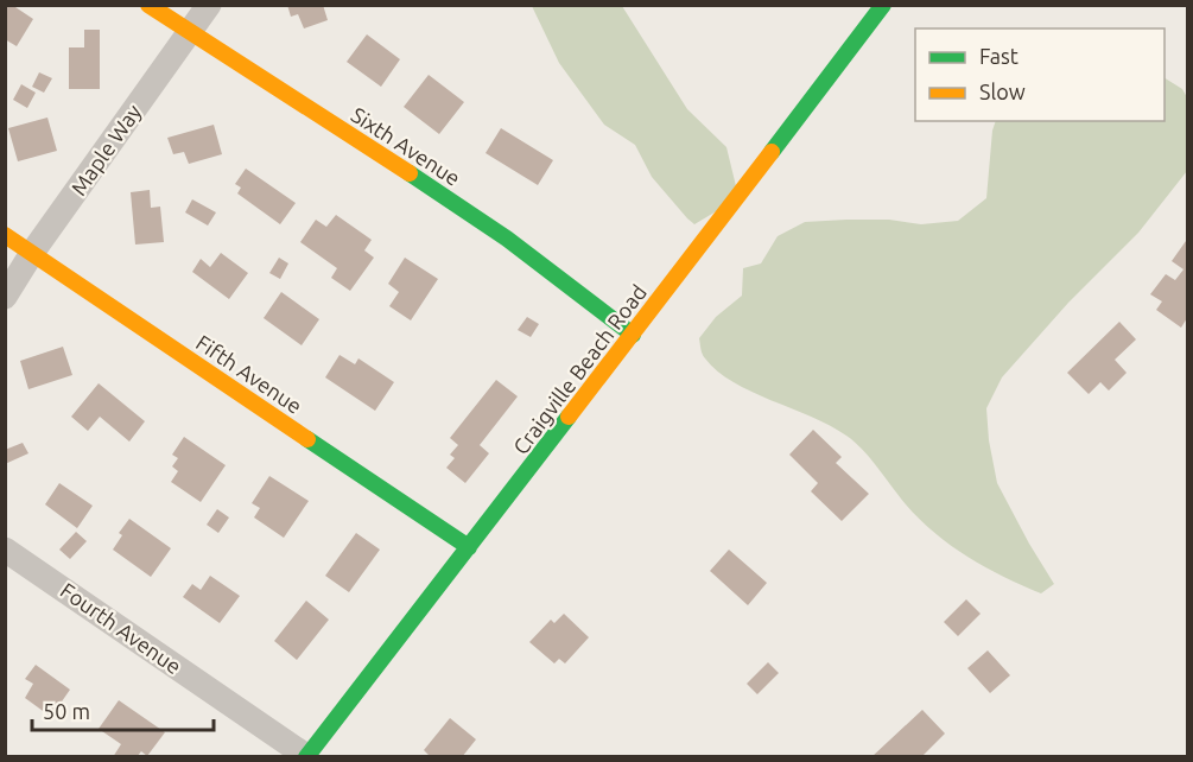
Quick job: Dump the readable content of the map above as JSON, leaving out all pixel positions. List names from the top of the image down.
{
  "streets": {
    "street": [
      "Sixth Avenue",
      "Maple Way",
      "Craigville Beach Road",
      "Fifth Avenue",
      "Fourth Avenue"
    ]
  },
  "crossings": [
    ["Sixth Avenue", "Maple Way"],
    ["Sixth Avenue", "Craigville Beach Road"],
    ["Maple Way", "Fifth Avenue"],
    ["Craigville Beach Road", "Fifth Avenue"],
    ["Craigville Beach Road", "Fourth Avenue"]
  ],
  "legend": ["Fast", "Slow"],
  "scale_bar": "50 m"
}
